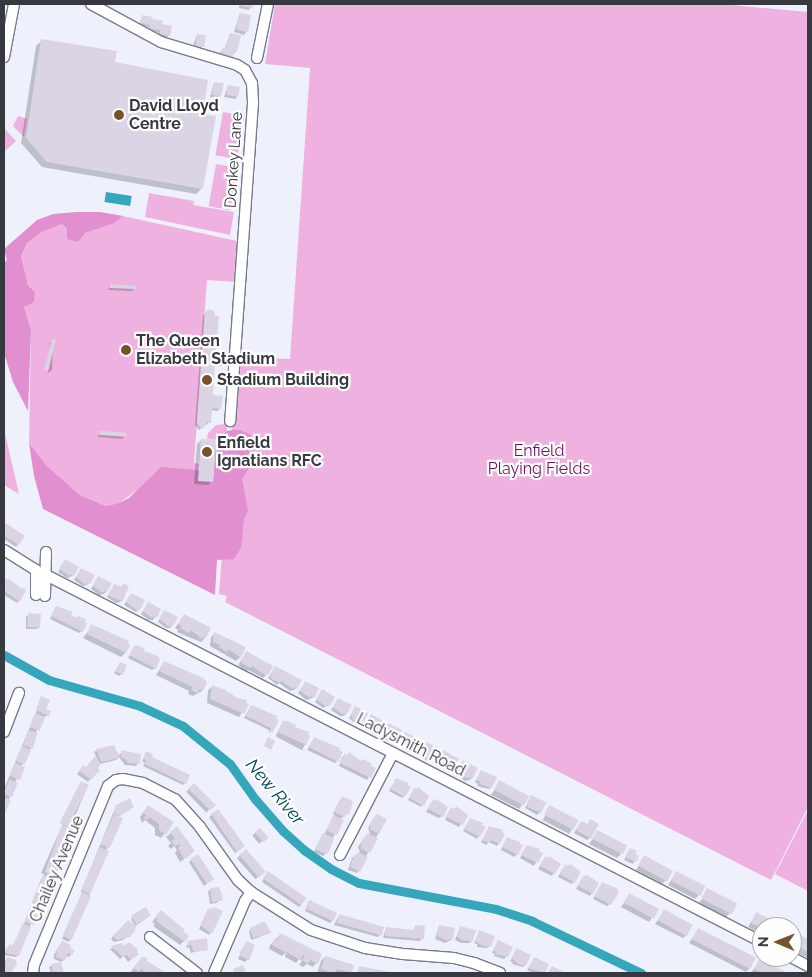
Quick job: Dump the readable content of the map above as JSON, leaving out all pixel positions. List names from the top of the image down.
{
  "streets": {
    "street": ["Donkey Lane", "Ladysmith Road", "Chailey Avenue"]
  },
  "water": ["New River"],
  "parks": ["Enfield Playing Fields"],
  "places": [
    "David Lloyd Centre",
    "The Queen Elizabeth Stadium",
    "Stadium Building",
    "Enfield Ignatians RFC"
  ],
  "north": "left"
}
